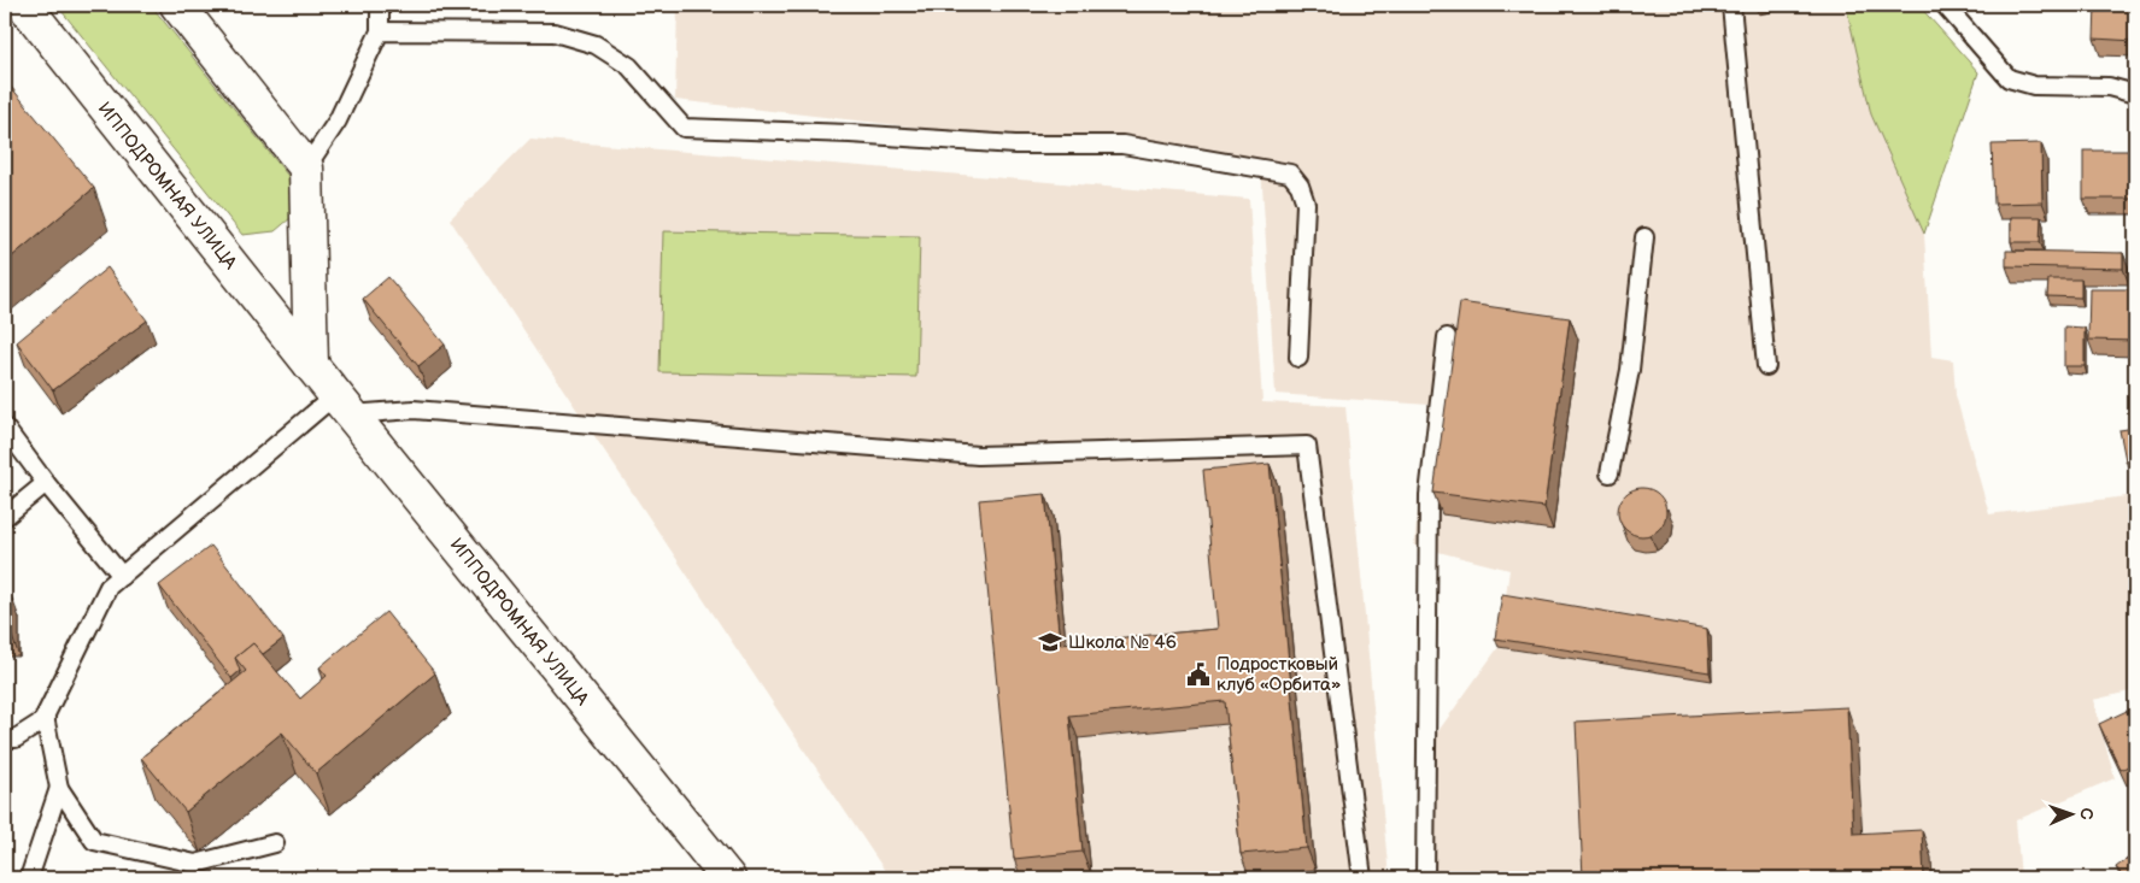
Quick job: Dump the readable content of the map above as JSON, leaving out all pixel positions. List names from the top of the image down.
{
  "streets": {
    "street": ["ИППОДРОМНАЯ УЛИЦА"]
  },
  "places": {
    "school or university": ["Школа № 46"],
    "public building": ["Подростковый клуб «Орбита»"]
  },
  "north": "right"
}
